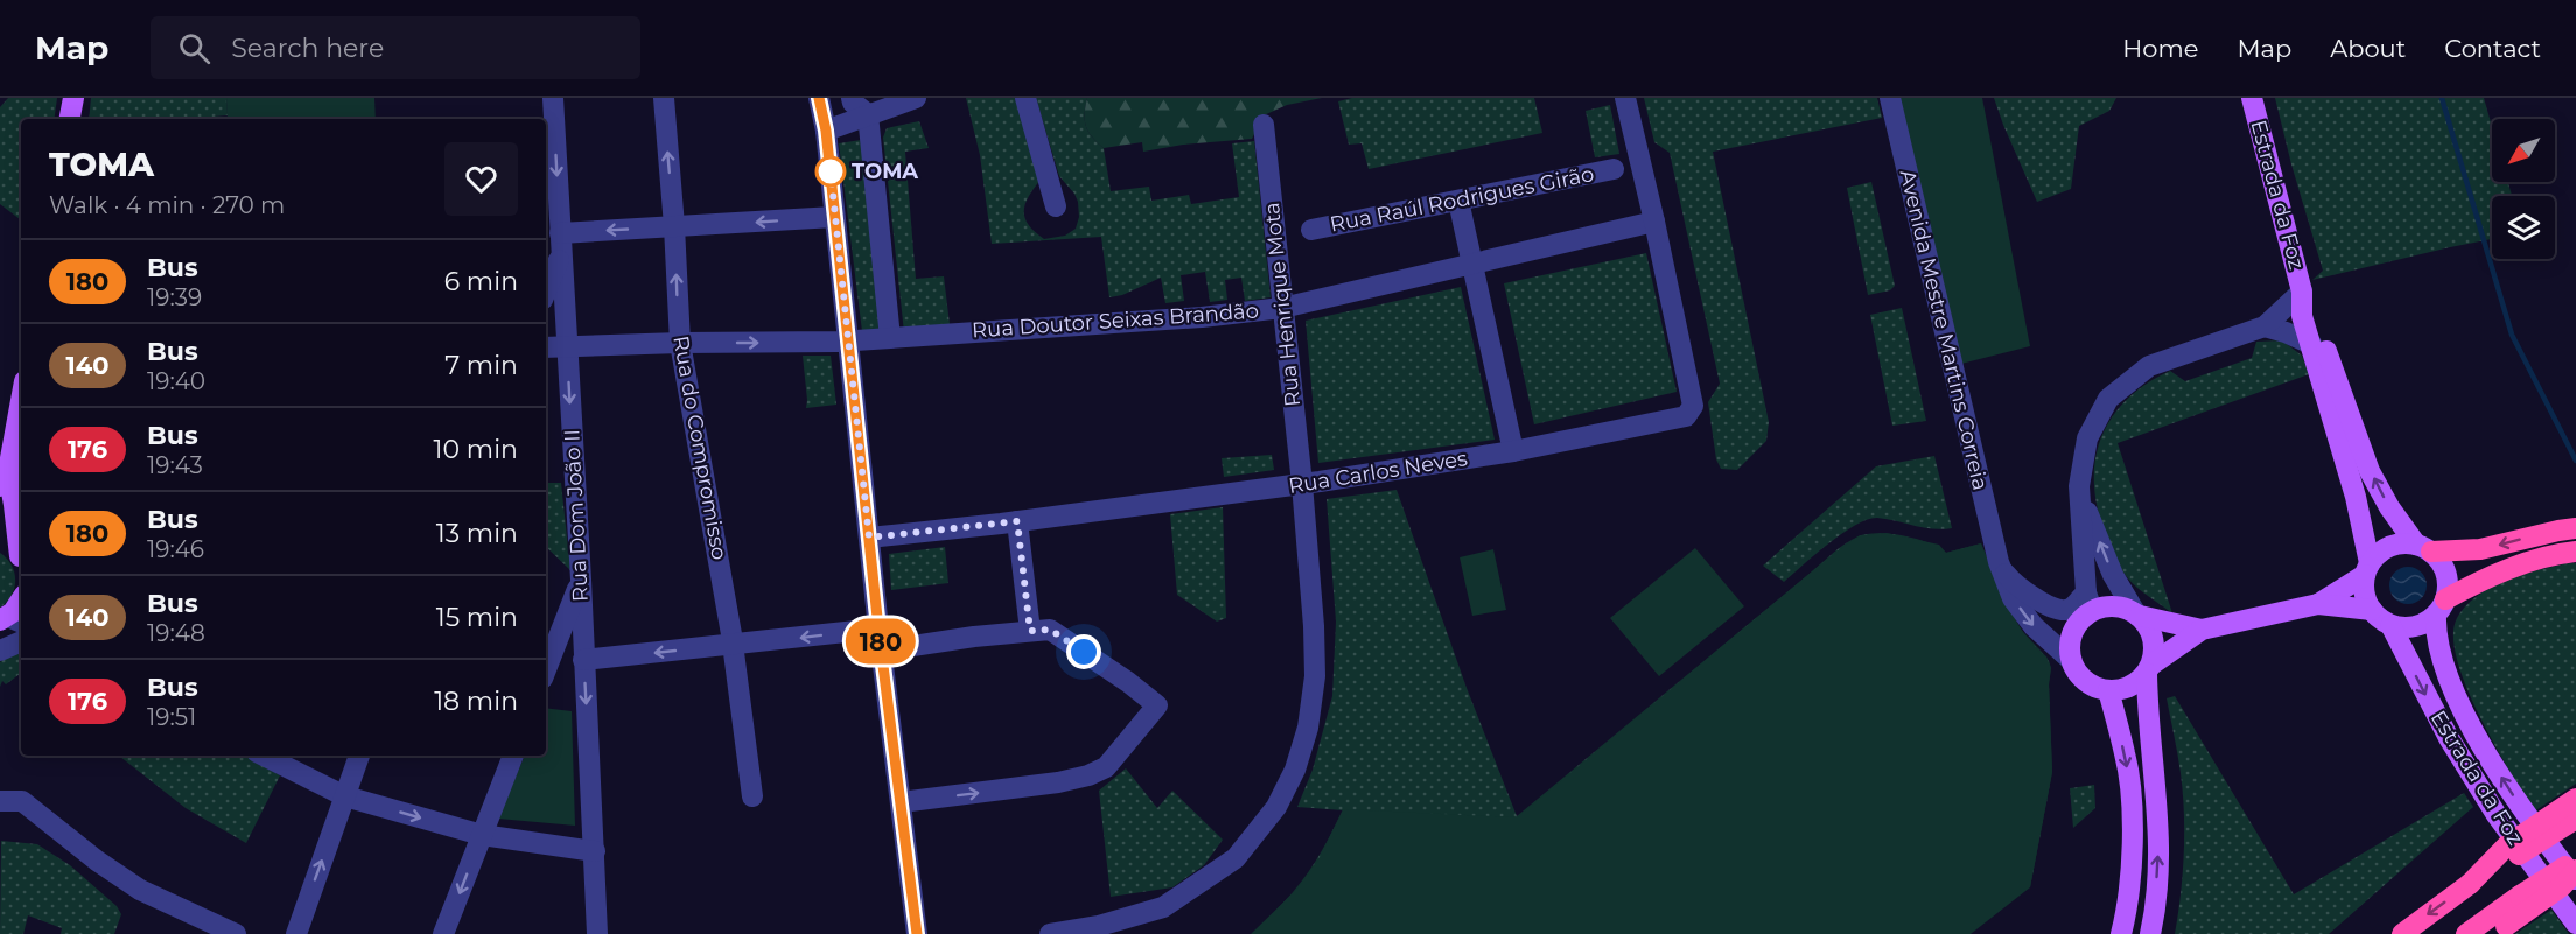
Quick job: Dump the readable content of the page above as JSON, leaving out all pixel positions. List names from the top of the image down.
{
  "streets": {
    "main road": ["Estrada da Foz"],
    "street": [
      "Rua Raúl Rodrigues Girão",
      "Rua Henrique Mota",
      "Rua Doutor Seixas Brandão",
      "Avenida Mestre Martins Correia",
      "Rua do Compromisso",
      "Rua Carlos Neves",
      "Rua Dom João II"
    ]
  },
  "crossings": [
    ["Rua Henrique Mota", "Rua Doutor Seixas Brandão"],
    ["Rua Henrique Mota", "Rua Carlos Neves"],
    ["Rua Doutor Seixas Brandão", "Rua do Compromisso"],
    ["Rua Doutor Seixas Brandão", "Rua Carlos Neves"],
    ["Rua Doutor Seixas Brandão", "Rua Dom João II"]
  ],
  "one_way": ["Rua Dom João II"],
  "places": ["TOMA"],
  "lines": ["bus line 180"],
  "north": "bottom left",
  "page": {
    "header": "Map",
    "search": "Search here",
    "nav": [
      "Home",
      "Map",
      "About",
      "Contact"
    ],
    "on_map": "180",
    "heading": ["TOMA", "Walk · 4 min · 270 m"],
    "list": [
      {
        "mark": "180",
        "name": "Bus",
        "note": "19:39",
        "value": "6 min"
      },
      {
        "mark": "140",
        "name": "Bus",
        "note": "19:40",
        "value": "7 min"
      },
      {
        "mark": "176",
        "name": "Bus",
        "note": "19:43",
        "value": "10 min"
      },
      {
        "mark": "180",
        "name": "Bus",
        "note": "19:46",
        "value": "13 min"
      },
      {
        "mark": "140",
        "name": "Bus",
        "note": "19:48",
        "value": "15 min"
      },
      {
        "mark": "176",
        "name": "Bus",
        "note": "19:51",
        "value": "18 min"
      }
    ]
  }
}
